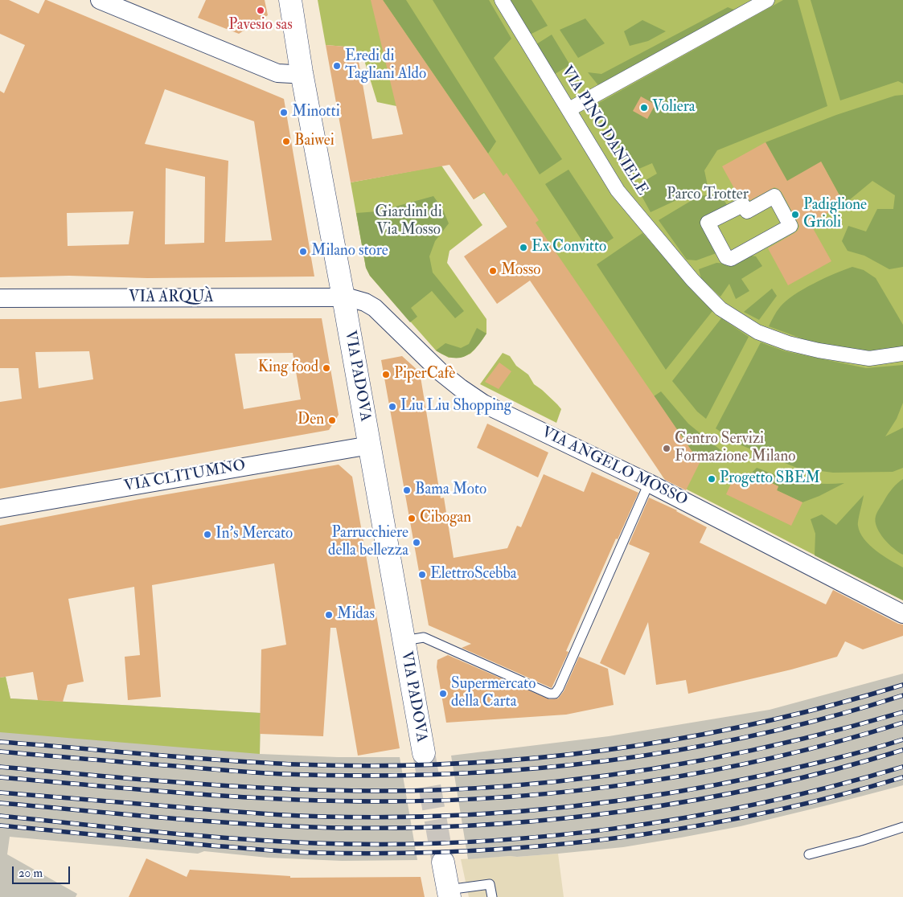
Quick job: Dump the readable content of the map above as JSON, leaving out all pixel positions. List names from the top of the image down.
{
  "streets": {
    "street": [
      "VIA PINO DANIELE",
      "VIA ARQUÀ",
      "VIA PADOVA",
      "VIA ANGELO MOSSO",
      "VIA CLITUMNO"
    ]
  },
  "crossings": [
    ["VIA ARQUÀ", "VIA PADOVA"],
    ["VIA ARQUÀ", "VIA ANGELO MOSSO"],
    ["VIA PADOVA", "VIA ANGELO MOSSO"],
    ["VIA PADOVA", "VIA CLITUMNO"]
  ],
  "parks": ["Parco Trotter", "Giardini di Via Mosso"],
  "places": [
    "Pavesio sas",
    "Eredi di Tagliani Aldo",
    "Voliera",
    "Minotti",
    "Baiwei",
    "Padiglione Grioli",
    "Ex Convitto",
    "Milano store",
    "Mosso",
    "King food",
    "PiperCafè",
    "Liu Liu Shopping",
    "Den",
    "Centro Servizi Formazione Milano",
    "Progetto SBEM",
    "Bama Moto",
    "Cibogan",
    "In's Mercato",
    "Parrucchiere della bellezza",
    "ElettroScebba",
    "Midas",
    "Supermercato della Carta"
  ],
  "scale_bar": "20 m"
}
